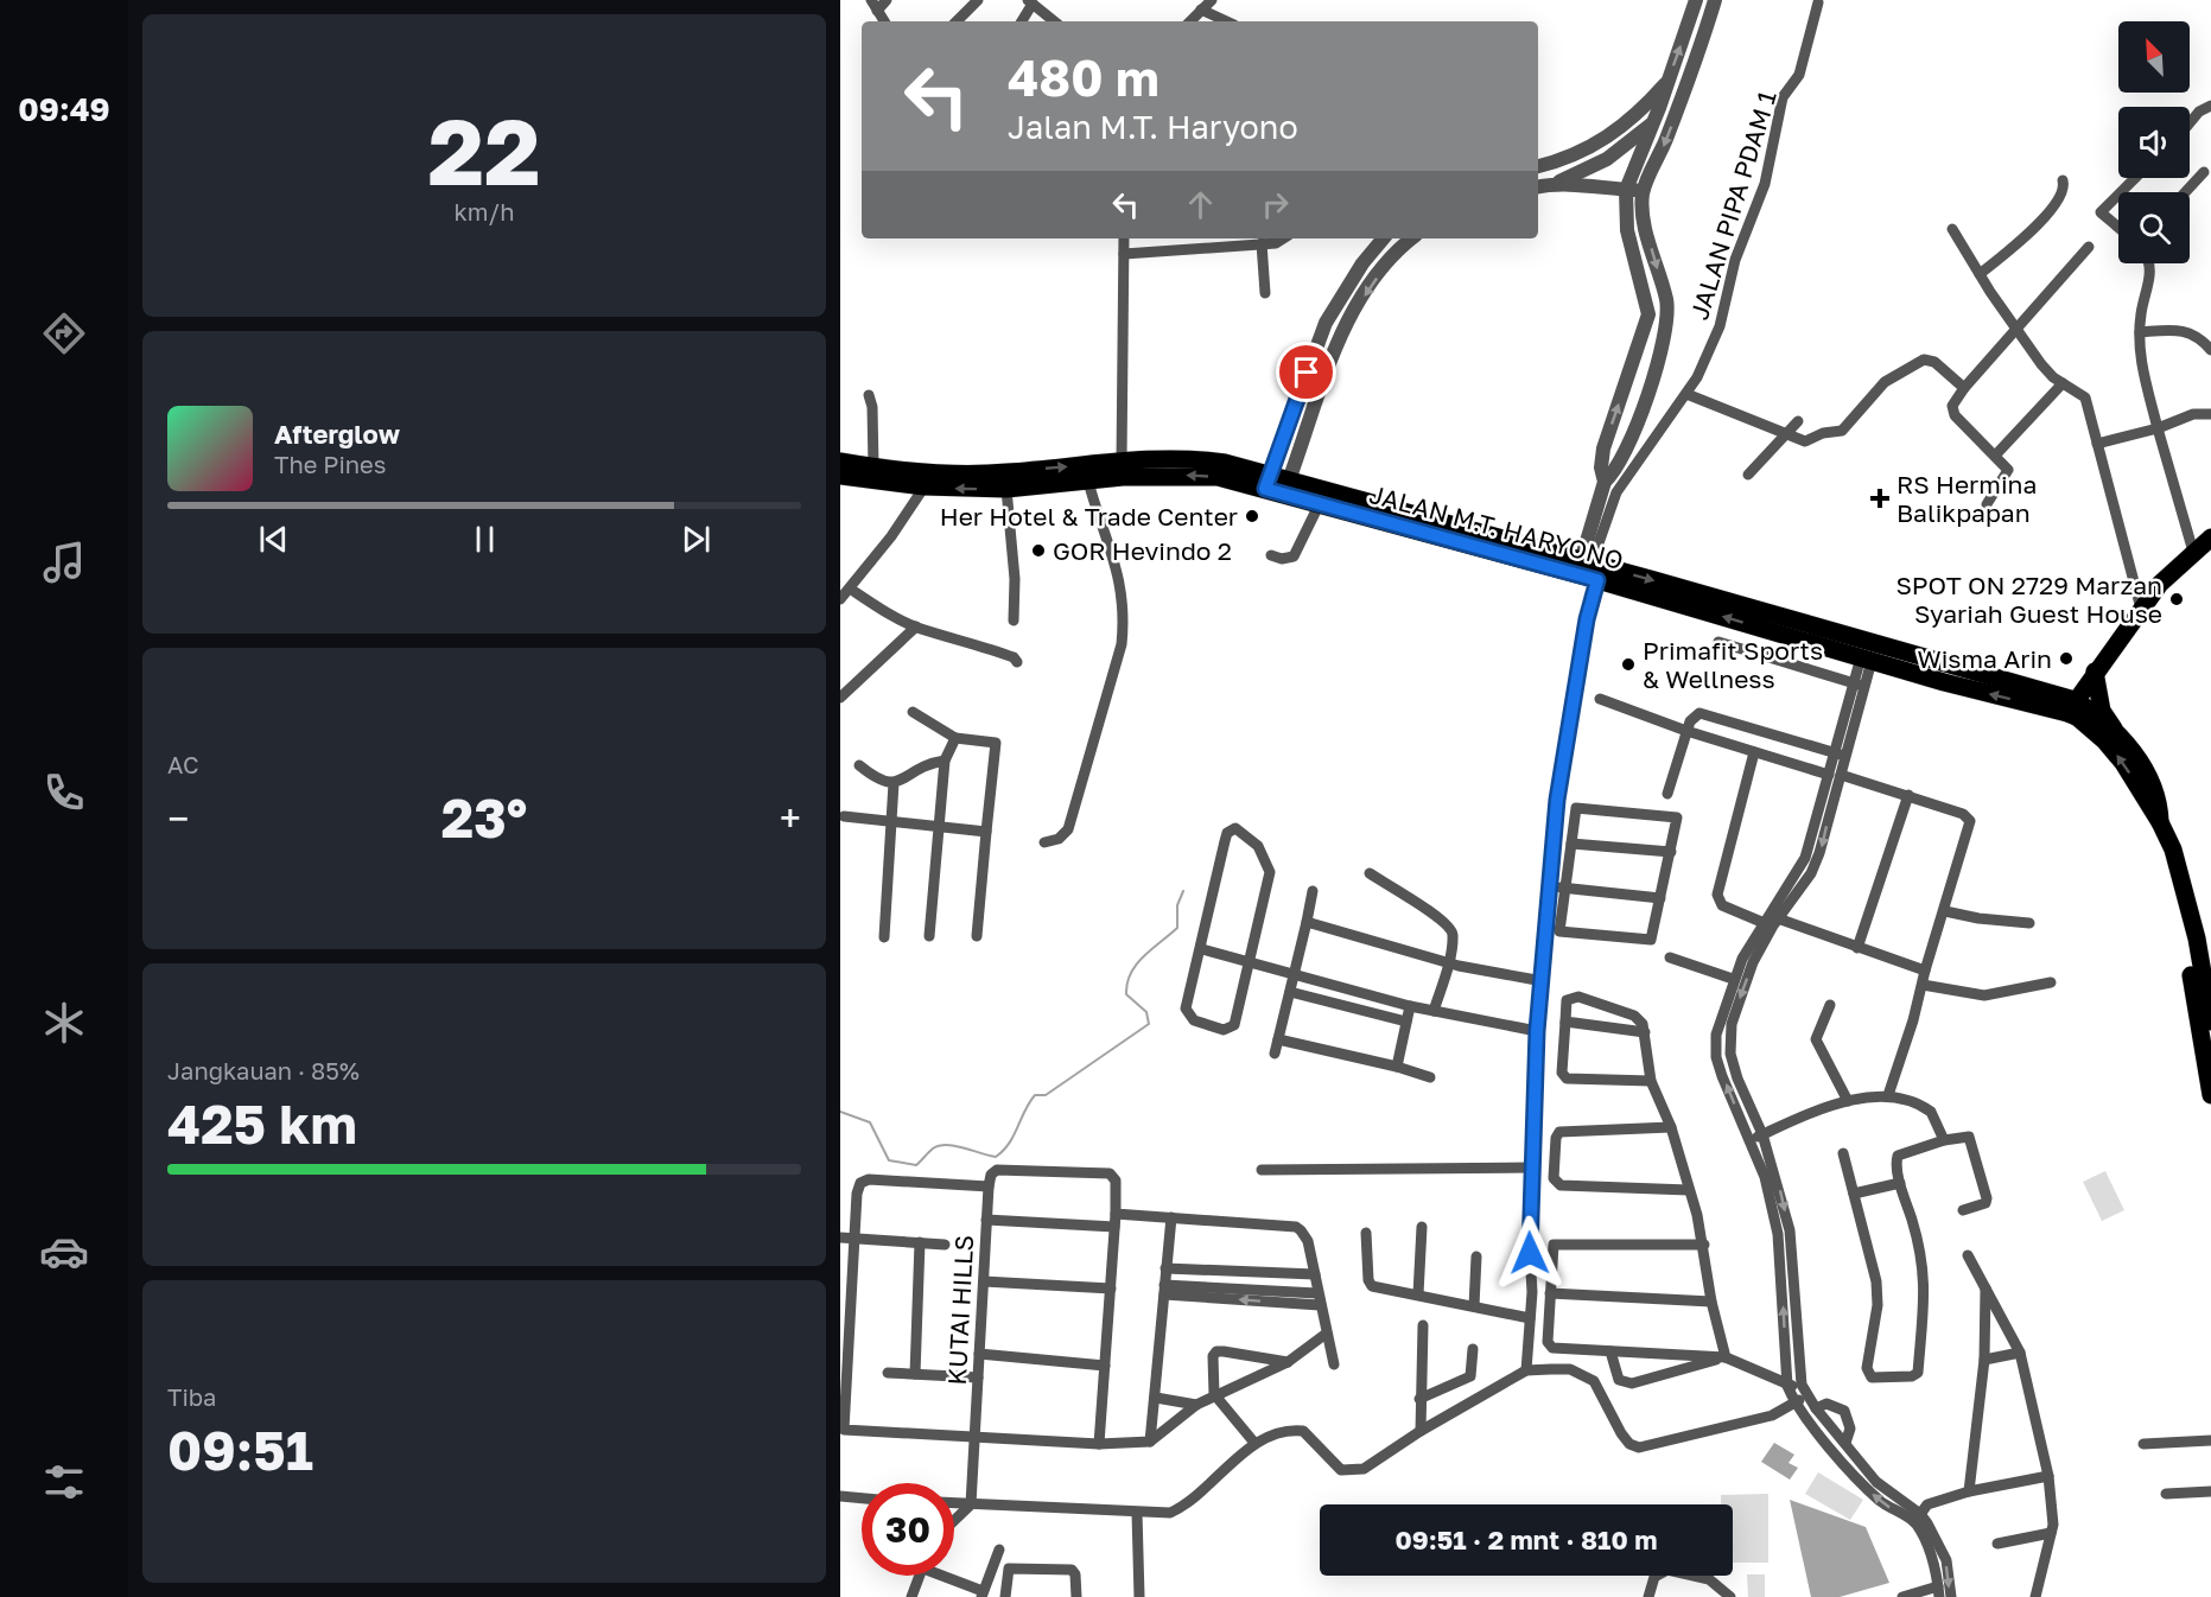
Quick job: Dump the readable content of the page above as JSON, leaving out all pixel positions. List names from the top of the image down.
{
  "streets": {
    "main road": ["JALAN M.T. HARYONO"],
    "street": ["JALAN PIPA PDAM 1", "KUTAI HILLS"]
  },
  "crossings": [
    ["JALAN PIPA PDAM 1", "JALAN M.T. HARYONO"]
  ],
  "places": {
    "health": ["RS Hermina Balikpapan"],
    "other": [
      "Her Hotel & Trade Center",
      "GOR Hevindo 2",
      "SPOT ON 2729 Marzan Syariah Guest House",
      "Wisma Arin",
      "Primafit Sports & Wellness"
    ]
  },
  "north": "top left",
  "page": {
    "tabs": "09:49",
    "tile": [
      ["22", "km/h"],
      "AC",
      ["Jangkauan · 85%", "425 km"],
      ["Tiba", "09:51"]
    ],
    "turn": ["480 m", "Jalan M.T. Haryono"],
    "song": ["Afterglow", "The Pines"],
    "heat": ["−", "23°", "+"],
    "limit": "30",
    "trip": "09:51 · 2 mnt · 810 m"
  }
}
